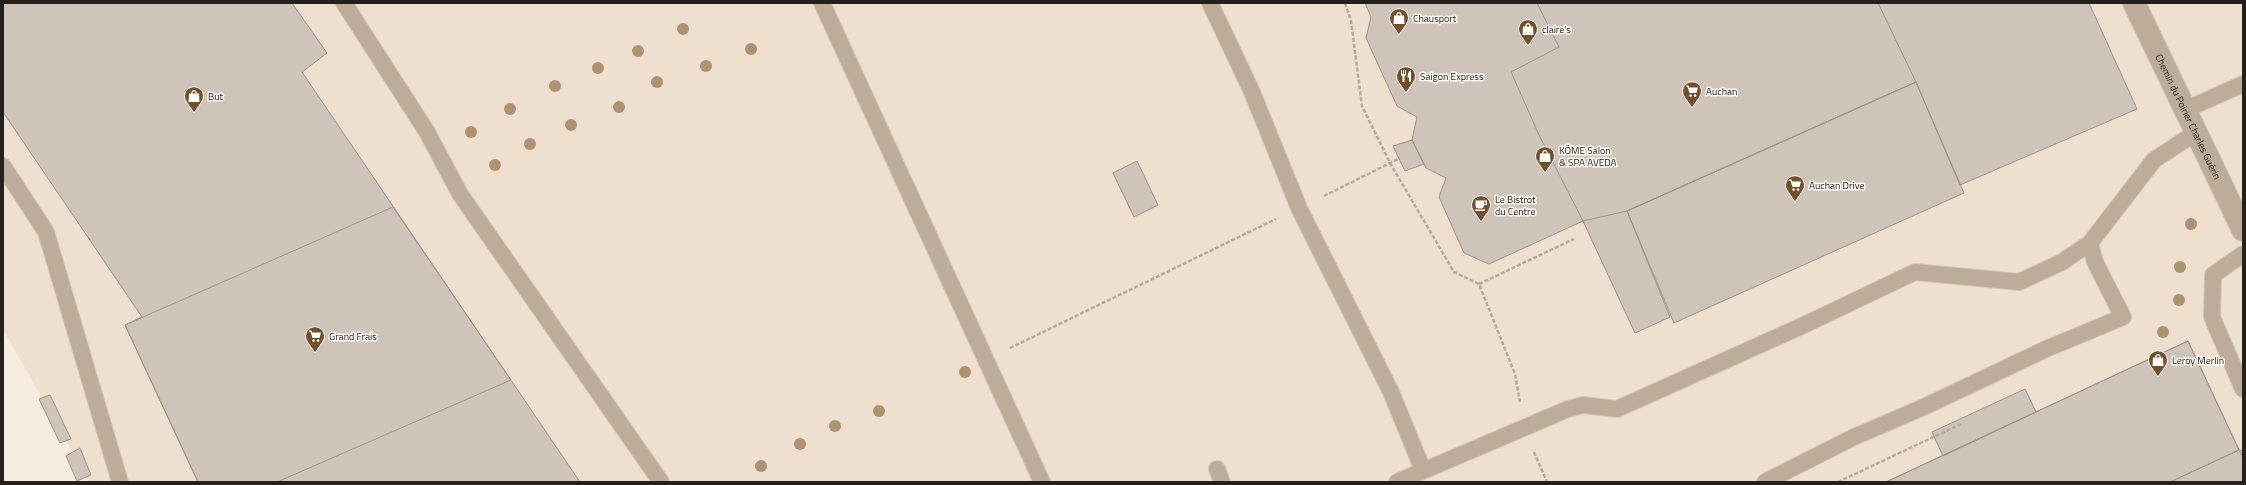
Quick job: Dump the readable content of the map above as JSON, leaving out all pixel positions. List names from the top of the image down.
{
  "streets": {
    "street": ["Chemin du Poirier Charles Guérin"]
  },
  "places": {
    "shop": [
      "Chausport",
      "claire's",
      "But",
      "KŌME Salon & SPA AVEDA",
      "Leroy Merlin"
    ],
    "restaurant": ["Saigon Express"],
    "supermarket": ["Auchan", "Auchan Drive", "Grand Frais"],
    "cafe": ["Le Bistrot du Centre"]
  }
}
